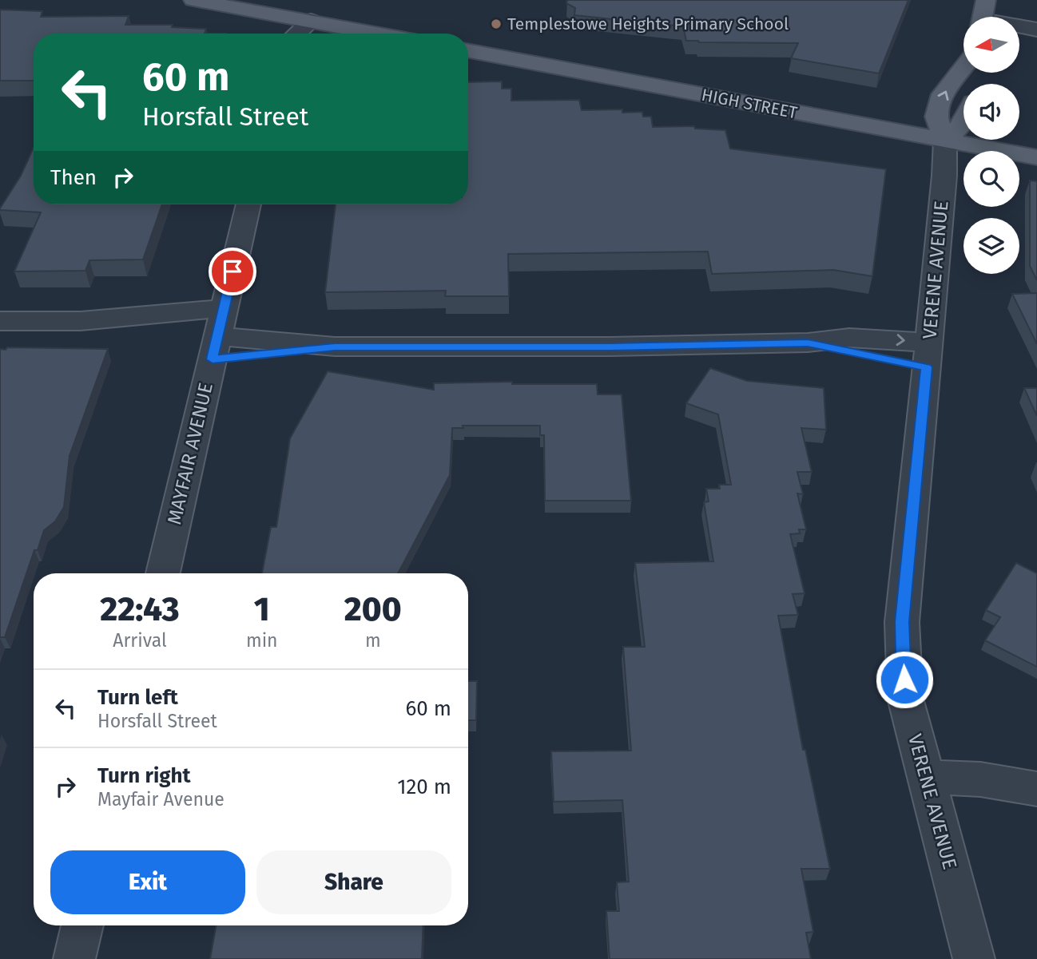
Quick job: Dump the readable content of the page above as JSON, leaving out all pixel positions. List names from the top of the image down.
{
  "streets": {
    "main road": ["HIGH STREET"],
    "street": ["VERENE AVENUE", "MAYFAIR AVENUE"]
  },
  "crossings": [
    ["HIGH STREET", "VERENE AVENUE"]
  ],
  "places": ["Templestowe Heights Primary School"],
  "north": "left",
  "page": {
    "turn": ["60 m", "Horsfall Street"],
    "then": "Then",
    "eta": [
      "22:43",
      "Arrival",
      "1",
      "min",
      "200",
      "m"
    ],
    "list": [
      {
        "name": "Turn left",
        "note": "Horsfall Street",
        "value": "60 m"
      },
      {
        "name": "Turn right",
        "note": "Mayfair Avenue",
        "value": "120 m"
      }
    ],
    "buttons": ["Exit", "Share"]
  }
}
